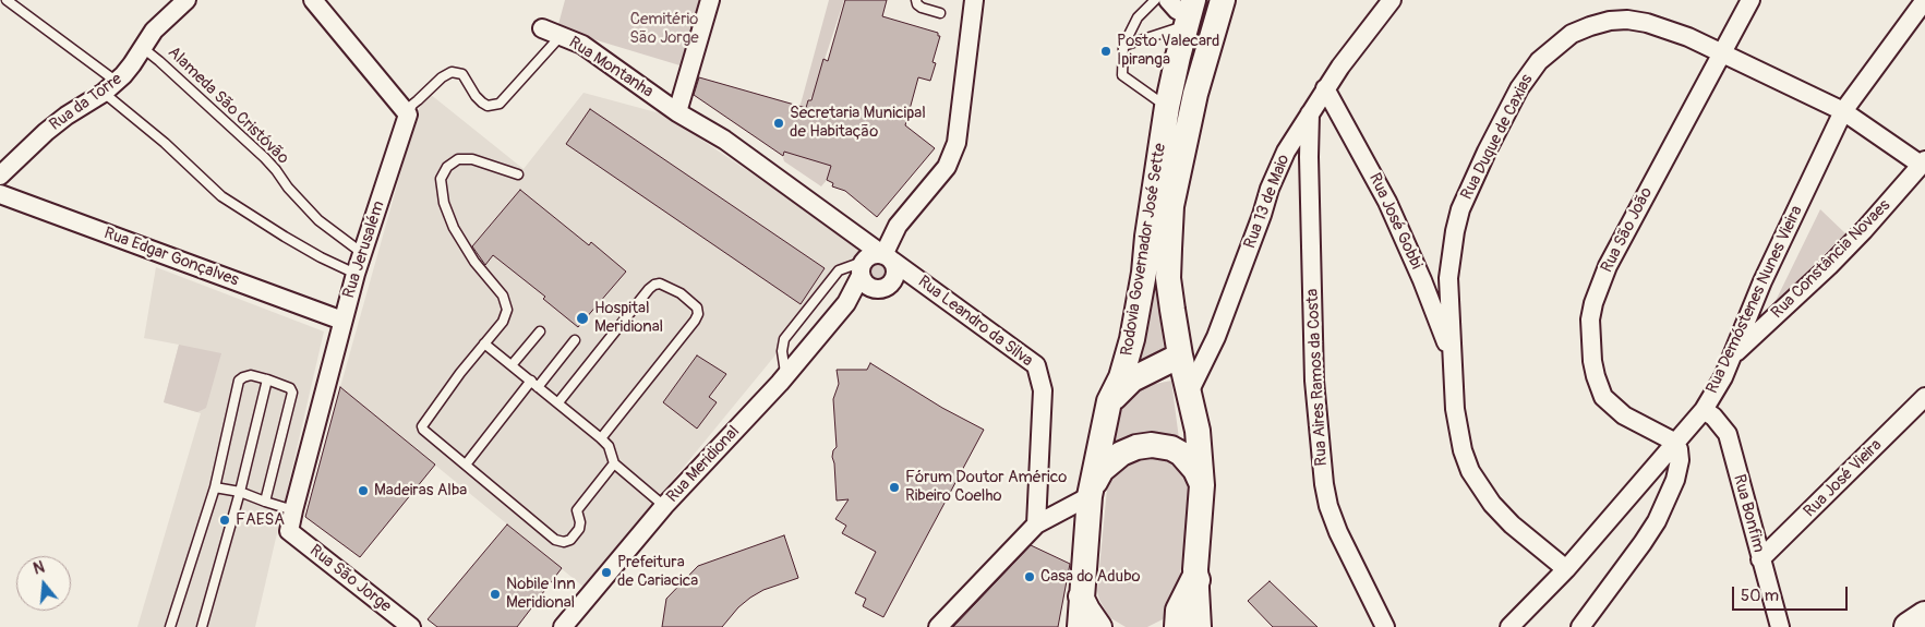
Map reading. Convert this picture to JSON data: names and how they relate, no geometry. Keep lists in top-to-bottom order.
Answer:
{
  "streets": {
    "main road": ["Rodovia Governador José Sette"],
    "street": [
      "Rua Montanha",
      "Rua da Torre",
      "Rua Duque de Caxias",
      "Rua 13 de Maio",
      "Rua José Gobbi",
      "Rua São João",
      "Rua Jerusalém",
      "Rua Edgar Gonçalves",
      "Rua Constância Novaes",
      "Rua Demóstenes Nunes Vieira",
      "Rua Leandro da Silva",
      "Rua Aires Ramos da Costa",
      "Rua Meridional",
      "Rua José Vieira",
      "Rua Bonfim",
      "Rua São Jorge"
    ],
    "lane": ["Alameda São Cristóvão"]
  },
  "crossings": [
    ["Rua Montanha", "Rua Leandro da Silva"],
    ["Rua da Torre", "Alameda São Cristóvão"],
    ["Alameda São Cristóvão", "Rua Jerusalém"],
    ["Rua Duque de Caxias", "Rua José Gobbi"],
    ["Rua Duque de Caxias", "Rua São João"],
    ["Rua Duque de Caxias", "Rua Constância Novaes"],
    ["Rua Duque de Caxias", "Rua Demóstenes Nunes Vieira"],
    ["Rua 13 de Maio", "Rua José Gobbi"],
    ["Rua 13 de Maio", "Rodovia Governador José Sette"],
    ["Rua 13 de Maio", "Rua Aires Ramos da Costa"],
    ["Rua São João", "Rua Demóstenes Nunes Vieira"],
    ["Rua Jerusalém", "Rua Edgar Gonçalves"],
    ["Rua Jerusalém", "Rua São Jorge"],
    ["Rua Constância Novaes", "Rua Demóstenes Nunes Vieira"],
    ["Rua Demóstenes Nunes Vieira", "Rua Bonfim"],
    ["Rua Leandro da Silva", "Rua Meridional"],
    ["Rua José Vieira", "Rua Bonfim"]
  ],
  "parks": ["Cemitério São Jorge"],
  "places": [
    "Posto Valecard Ipiranga",
    "Secretaria Municipal de Habitação",
    "Hospital Meridional",
    "Fórum Doutor Américo Ribeiro Coelho",
    "Madeiras Alba",
    "FAESA",
    "Prefeitura de Cariacica",
    "Casa do Adubo",
    "Nobile Inn Meridional"
  ],
  "scale_bar": "50 m",
  "north": "top"
}
